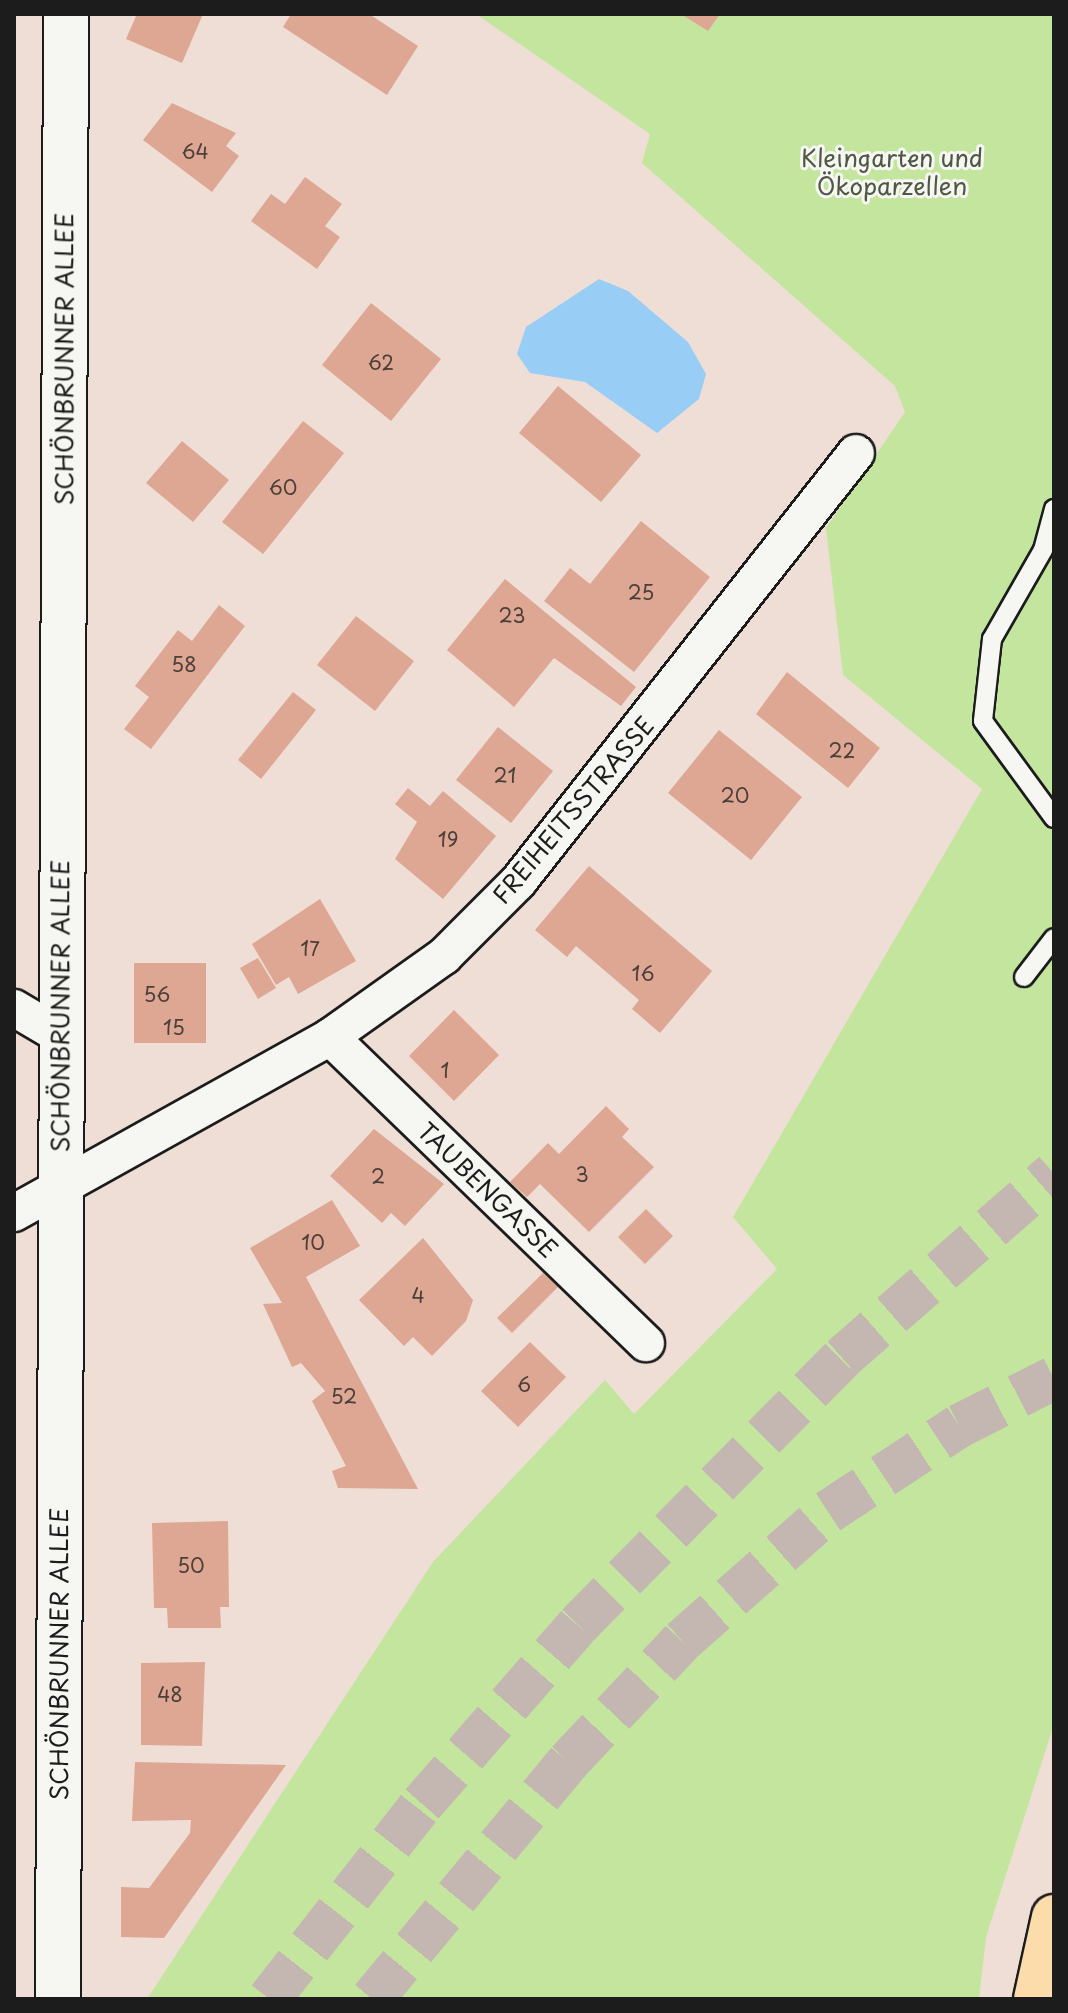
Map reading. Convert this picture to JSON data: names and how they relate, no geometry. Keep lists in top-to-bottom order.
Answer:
{
  "streets": {
    "main road": ["SCHÖNBRUNNER ALLEE"],
    "street": ["FREIHEITSSTRASSE", "TAUBENGASSE"]
  },
  "crossings": [
    ["SCHÖNBRUNNER ALLEE", "FREIHEITSSTRASSE"],
    ["FREIHEITSSTRASSE", "TAUBENGASSE"]
  ],
  "parks": ["Kleingarten und Ökoparzellen"],
  "house_numbers": [
    "64",
    "62",
    "60",
    "25",
    "23",
    "58",
    "22",
    "21",
    "20",
    "19",
    "17",
    "16",
    "56",
    "15",
    "1",
    "3",
    "2",
    "10",
    "4",
    "6",
    "52",
    "50",
    "48"
  ]
}
